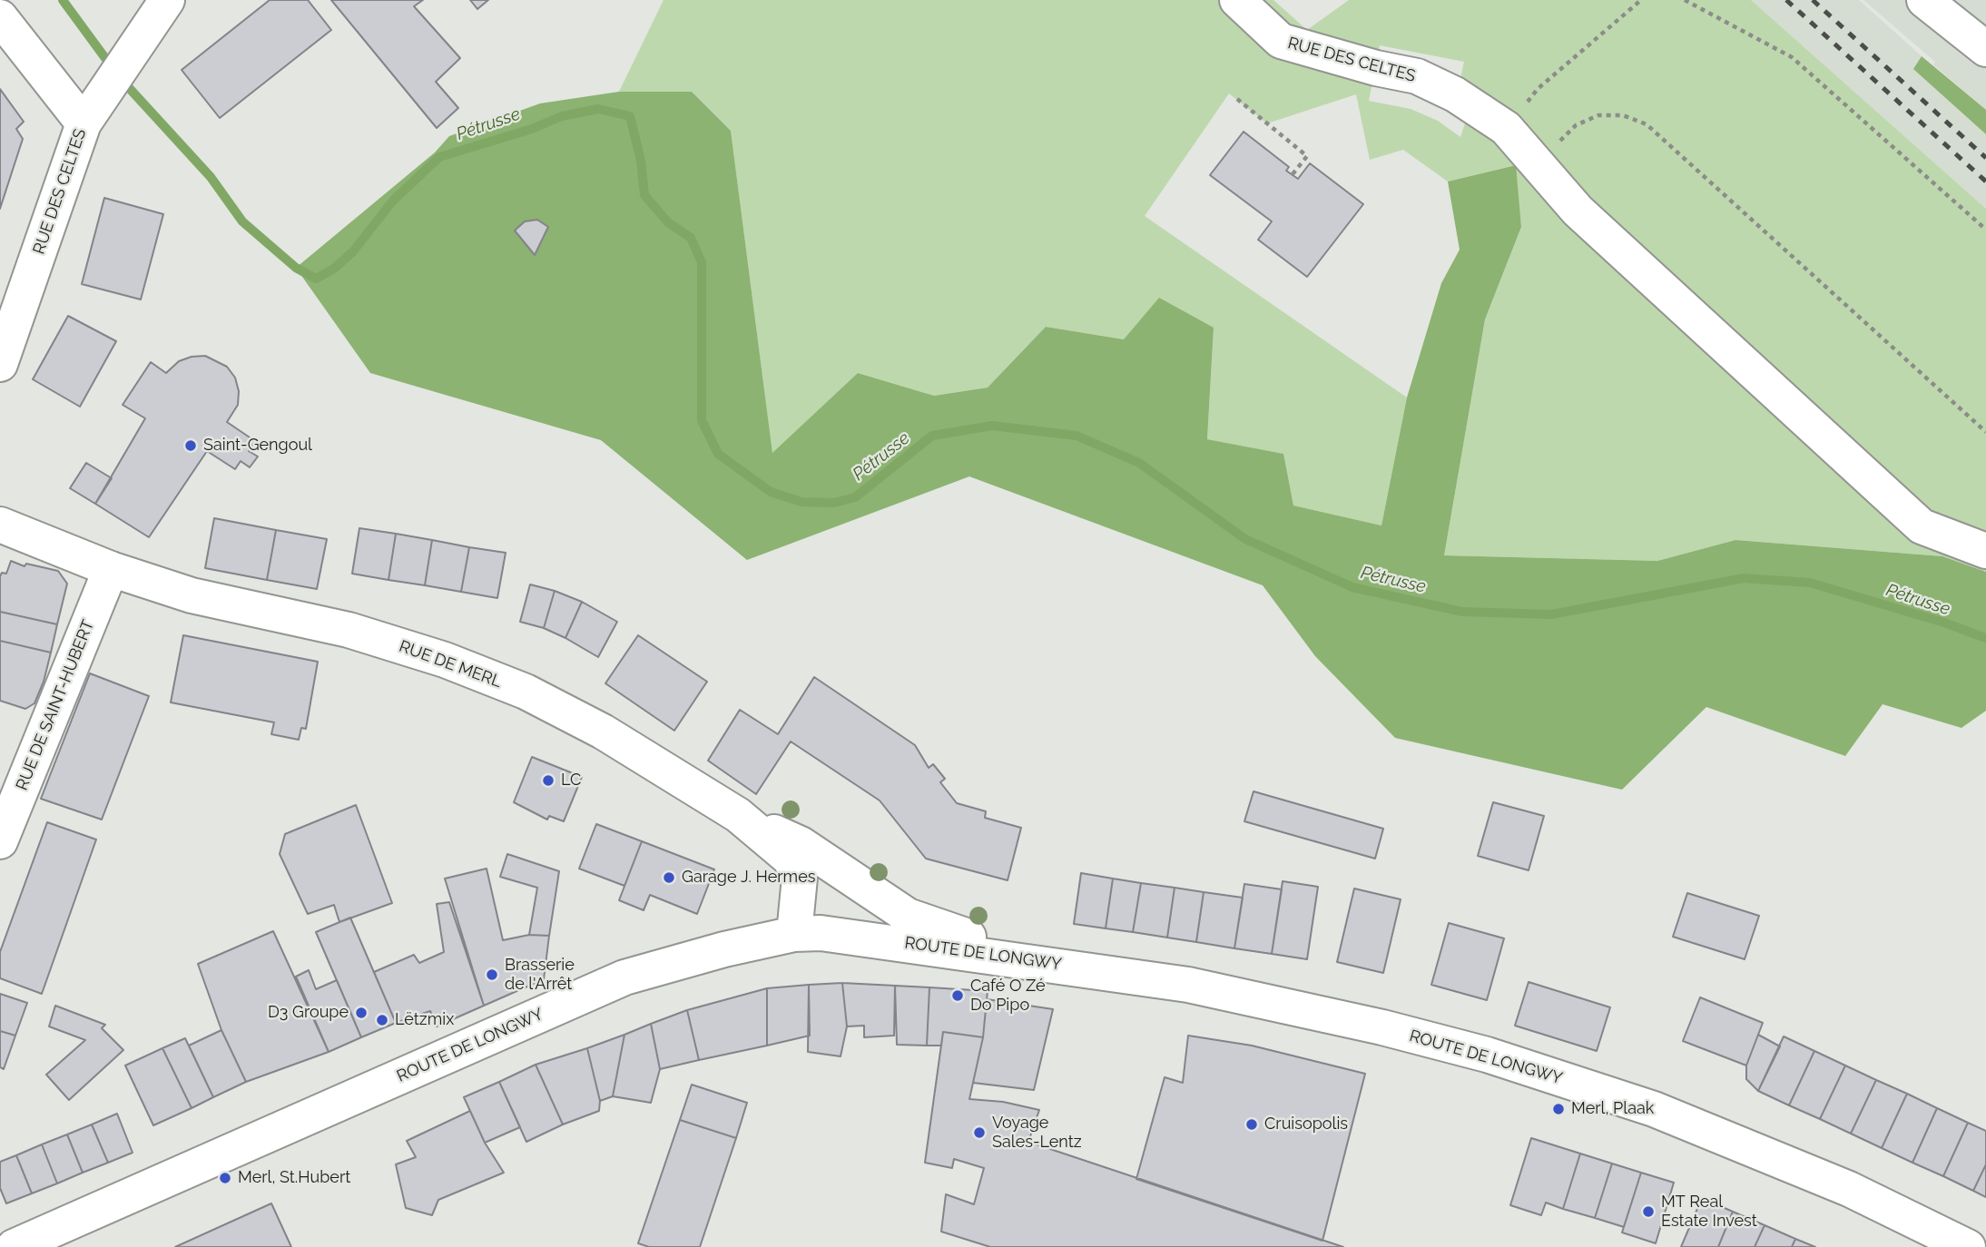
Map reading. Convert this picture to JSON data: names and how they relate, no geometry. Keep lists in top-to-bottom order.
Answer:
{
  "streets": {
    "main road": [
      "RUE DES CELTES",
      "RUE DE MERL",
      "RUE DE SAINT-HUBERT",
      "ROUTE DE LONGWY"
    ]
  },
  "crossings": [
    ["RUE DE MERL", "RUE DE SAINT-HUBERT"],
    ["RUE DE MERL", "ROUTE DE LONGWY"]
  ],
  "water": ["Pétrusse"],
  "places": [
    "Saint-Gengoul",
    "LC",
    "Garage J. Hermes",
    "Brasserie de l'Arrêt",
    "Café O Zé Do Pipo",
    "D3 Groupe",
    "Lëtzmix",
    "Merl, Plaak",
    "Cruisopolis",
    "Voyage Sales-Lentz",
    "Merl, St.Hubert",
    "MT Real Estate Invest"
  ]
}
